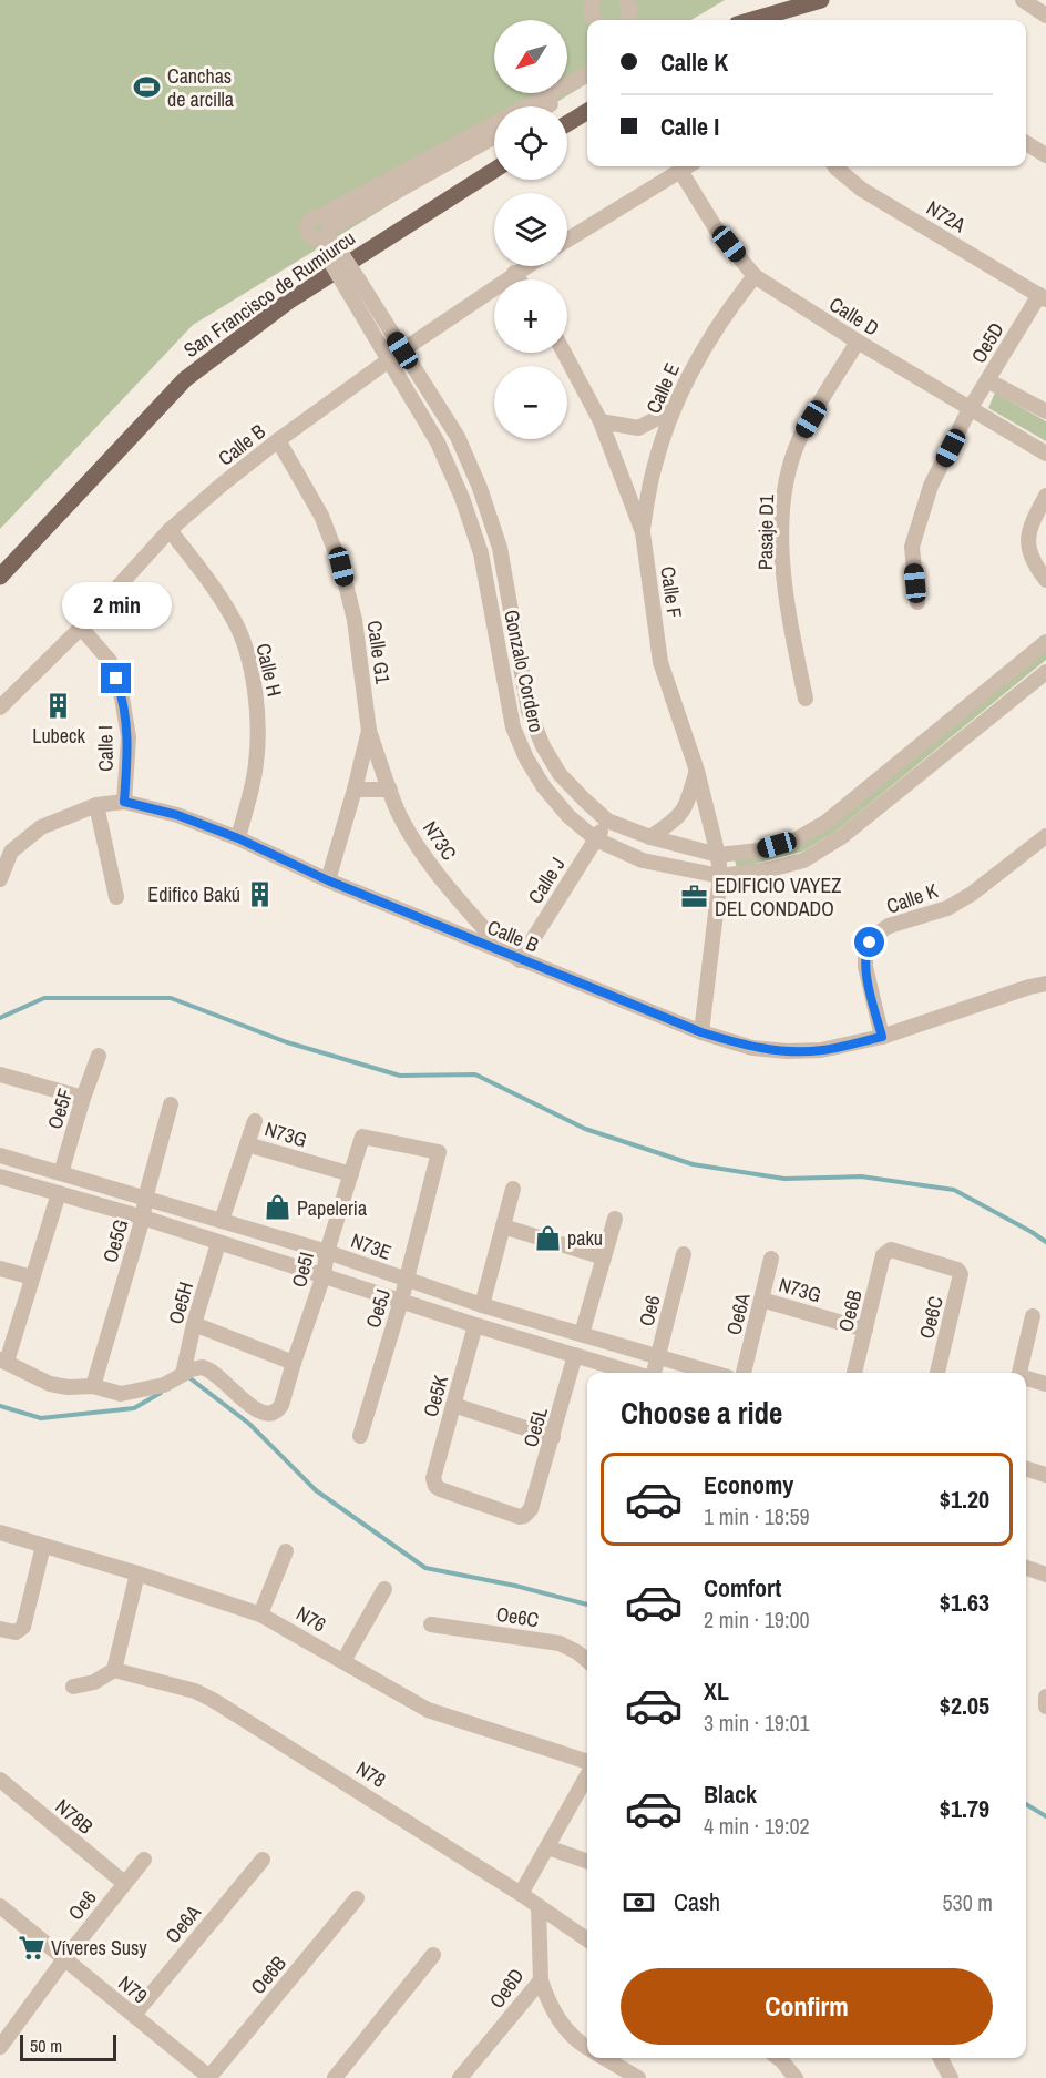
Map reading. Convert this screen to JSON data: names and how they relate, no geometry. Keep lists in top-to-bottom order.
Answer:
{
  "streets": {
    "main road": ["San Francisco de Rumiurcu"],
    "street": [
      "N72A",
      "Calle D",
      "Oe5D",
      "Calle E",
      "Calle B",
      "Pasaje D1",
      "Calle F",
      "Calle G1",
      "Calle H",
      "Gonzalo Cordero",
      "Calle I",
      "N73C",
      "Calle J",
      "Calle K",
      "Oe5F",
      "N73G",
      "Oe5G",
      "N73E",
      "Oe5I",
      "Oe5H",
      "Oe5J",
      "Oe6",
      "Oe6B",
      "Oe6A",
      "Oe6C",
      "Oe5K",
      "Oe5L",
      "N76",
      "N78",
      "N78B",
      "Oe6D",
      "N79"
    ]
  },
  "crossings": [
    ["N72A", "Oe5D"],
    ["Calle D", "Oe5D"],
    ["Calle D", "Calle E"],
    ["Calle D", "Pasaje D1"],
    ["Calle E", "Calle F"],
    ["Calle B", "Calle F"],
    ["Calle B", "Calle G1"],
    ["Calle B", "Calle H"],
    ["Calle B", "Gonzalo Cordero"],
    ["Calle B", "Calle I"],
    ["Calle B", "N73C"],
    ["Calle B", "Calle J"],
    ["Calle B", "Calle K"],
    ["Calle F", "Gonzalo Cordero"],
    ["Calle G1", "N73C"],
    ["Gonzalo Cordero", "Calle J"],
    ["N73C", "Calle J"],
    ["Oe5F", "N73E"],
    ["N73G", "Oe5I"],
    ["N73G", "Oe6B"],
    ["N73G", "Oe6A"],
    ["Oe5G", "N73E"],
    ["N73E", "Oe5I"],
    ["N73E", "Oe5H"],
    ["N73E", "Oe5J"],
    ["N73E", "Oe6"],
    ["N73E", "Oe5K"],
    ["N73E", "Oe5L"],
    ["Oe5I", "Oe5H"],
    ["Oe5I", "Oe5J"],
    ["Oe6", "N78B"],
    ["Oe6", "N79"],
    ["Oe6B", "Oe6C"],
    ["Oe6B", "N79"],
    ["Oe6A", "N79"],
    ["Oe5K", "Oe5L"],
    ["N78", "Oe6D"]
  ],
  "places": {
    "sports": ["Canchas de arcilla"],
    "building": ["Lubeck", "Edifico Bakú"],
    "office": ["EDIFICIO VAYEZ DEL CONDADO"],
    "shop": ["Papeleria", "paku"],
    "supermarket": ["Víveres Susy"]
  },
  "scale_bar": "50 m",
  "north": "bottom left",
  "page": {
    "map_buttons": ["+", "−"],
    "banner": ["Calle K", "Calle I"],
    "bubble": "2 min",
    "heading": "Choose a ride",
    "list": [
      {
        "name": "Economy",
        "note": "1 min · 18:59",
        "value": "$1.20"
      },
      {
        "name": "Comfort",
        "note": "2 min · 19:00",
        "value": "$1.63"
      },
      {
        "name": "XL",
        "note": "3 min · 19:01",
        "value": "$2.05"
      },
      {
        "name": "Black",
        "note": "4 min · 19:02",
        "value": "$1.79"
      }
    ],
    "pay": ["Cash", "530 m"],
    "buttons": "Confirm",
    "scale": "50 m"
  }
}
